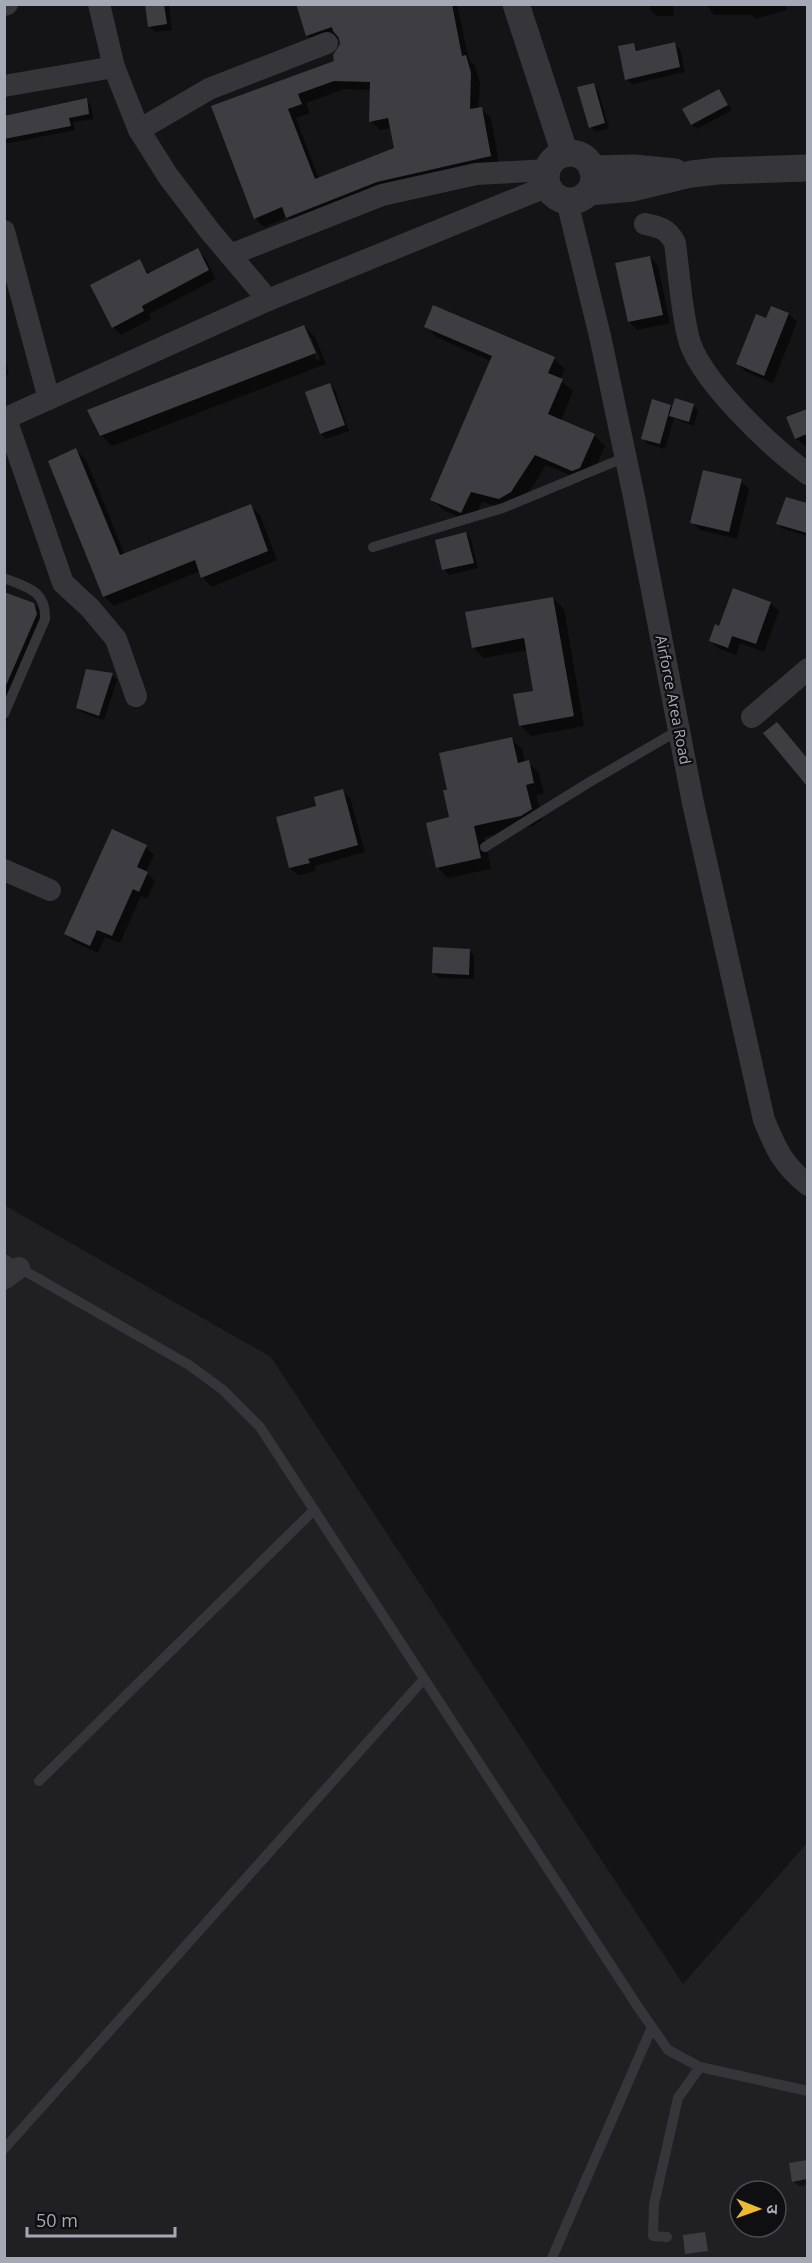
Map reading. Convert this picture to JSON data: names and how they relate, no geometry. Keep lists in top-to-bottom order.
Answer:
{
  "streets": {
    "street": ["Airforce Area Road"]
  },
  "scale_bar": "50 m",
  "north": "right"
}
